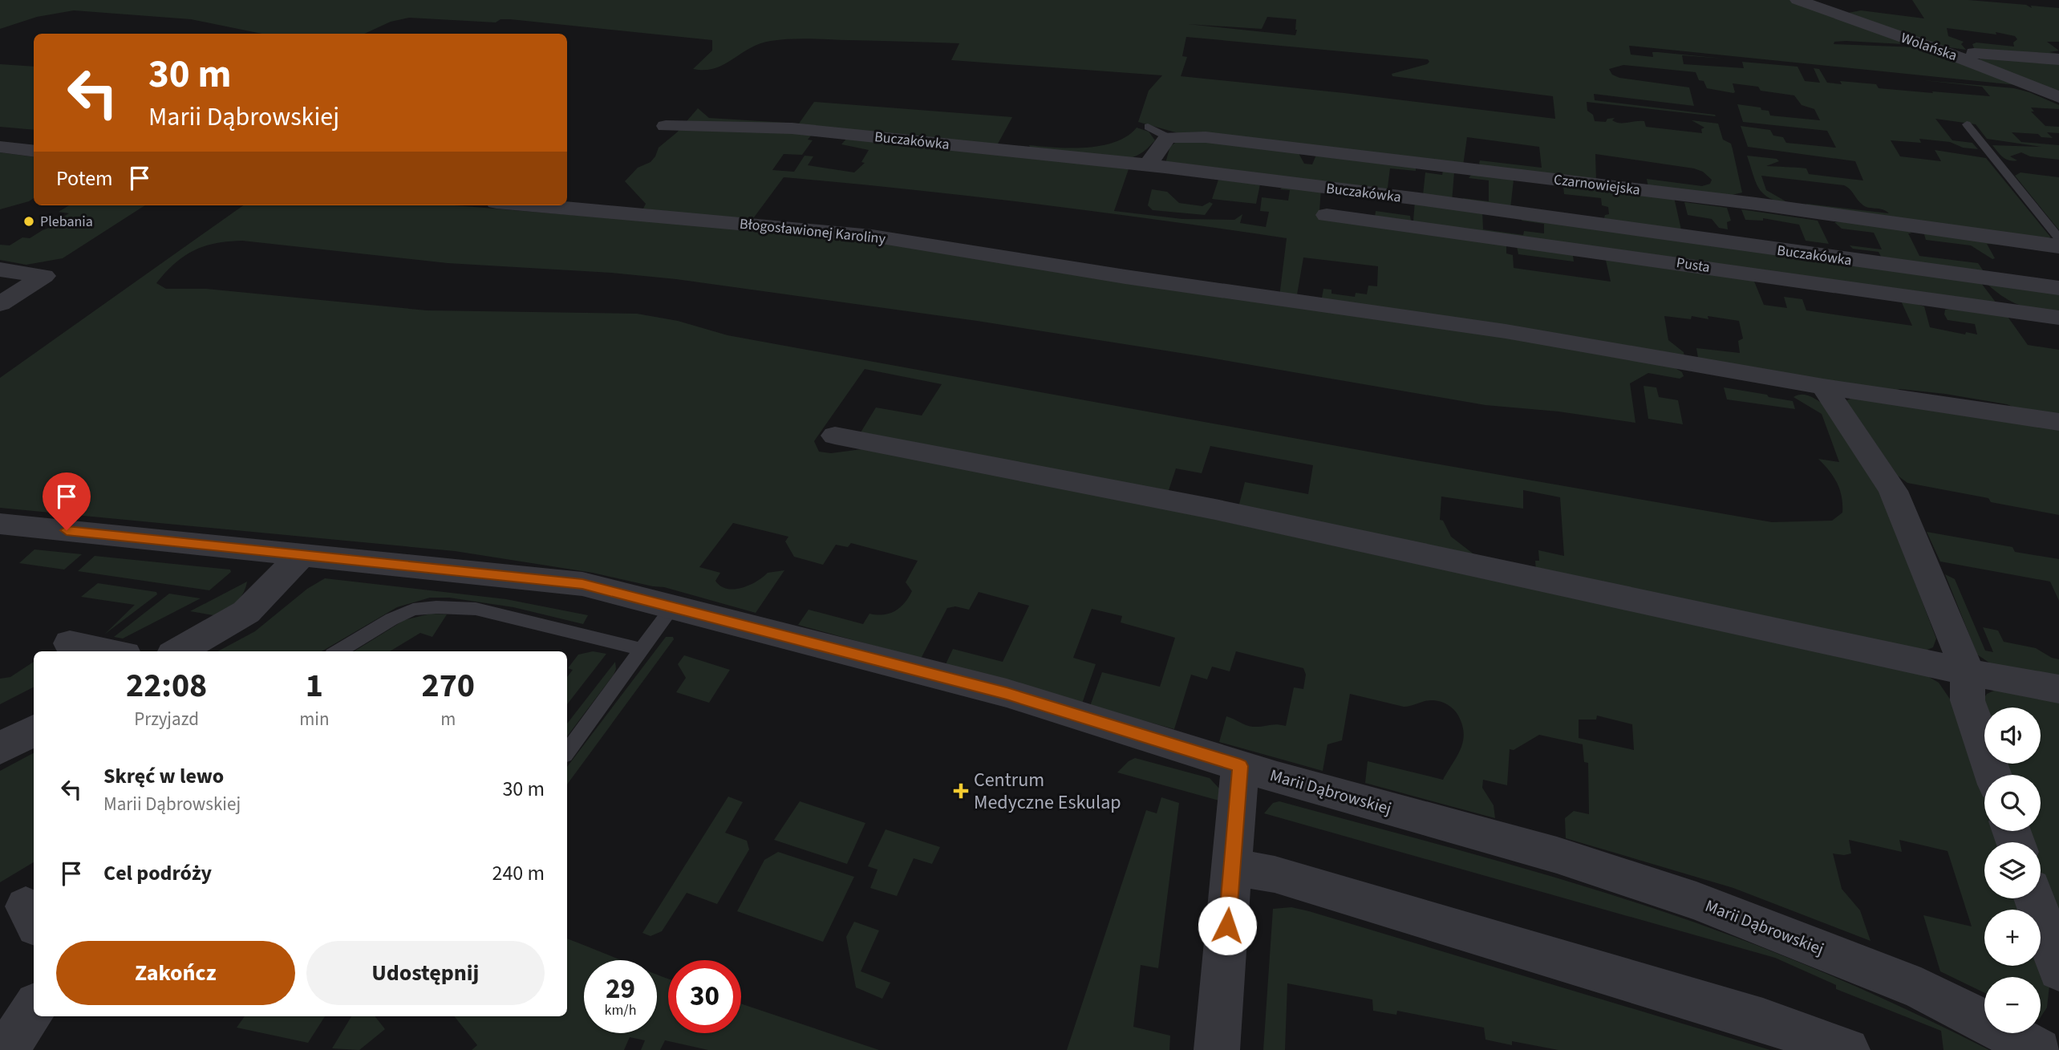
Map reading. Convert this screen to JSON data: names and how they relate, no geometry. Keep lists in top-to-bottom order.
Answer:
{
  "streets": {
    "street": [
      "Wolańska",
      "Buczakówka",
      "Czarnowiejska",
      "Błogosławionej Karoliny",
      "Pusta",
      "Marii Dąbrowskiej"
    ]
  },
  "places": {
    "other": ["Plebania"],
    "health": ["Centrum Medyczne Eskulap"]
  },
  "page": {
    "turn": ["30 m", "Marii Dąbrowskiej"],
    "then": "Potem",
    "eta": [
      "22:08",
      "Przyjazd",
      "1",
      "min",
      "270",
      "m"
    ],
    "map_buttons": ["+", "−"],
    "list": [
      {
        "name": "Skręć w lewo",
        "note": "Marii Dąbrowskiej",
        "value": "30 m"
      },
      {
        "name": "Cel podróży",
        "value": "240 m"
      }
    ],
    "buttons": ["Zakończ", "Udostępnij"],
    "speed": "29 km/h",
    "limit": "30"
  }
}
